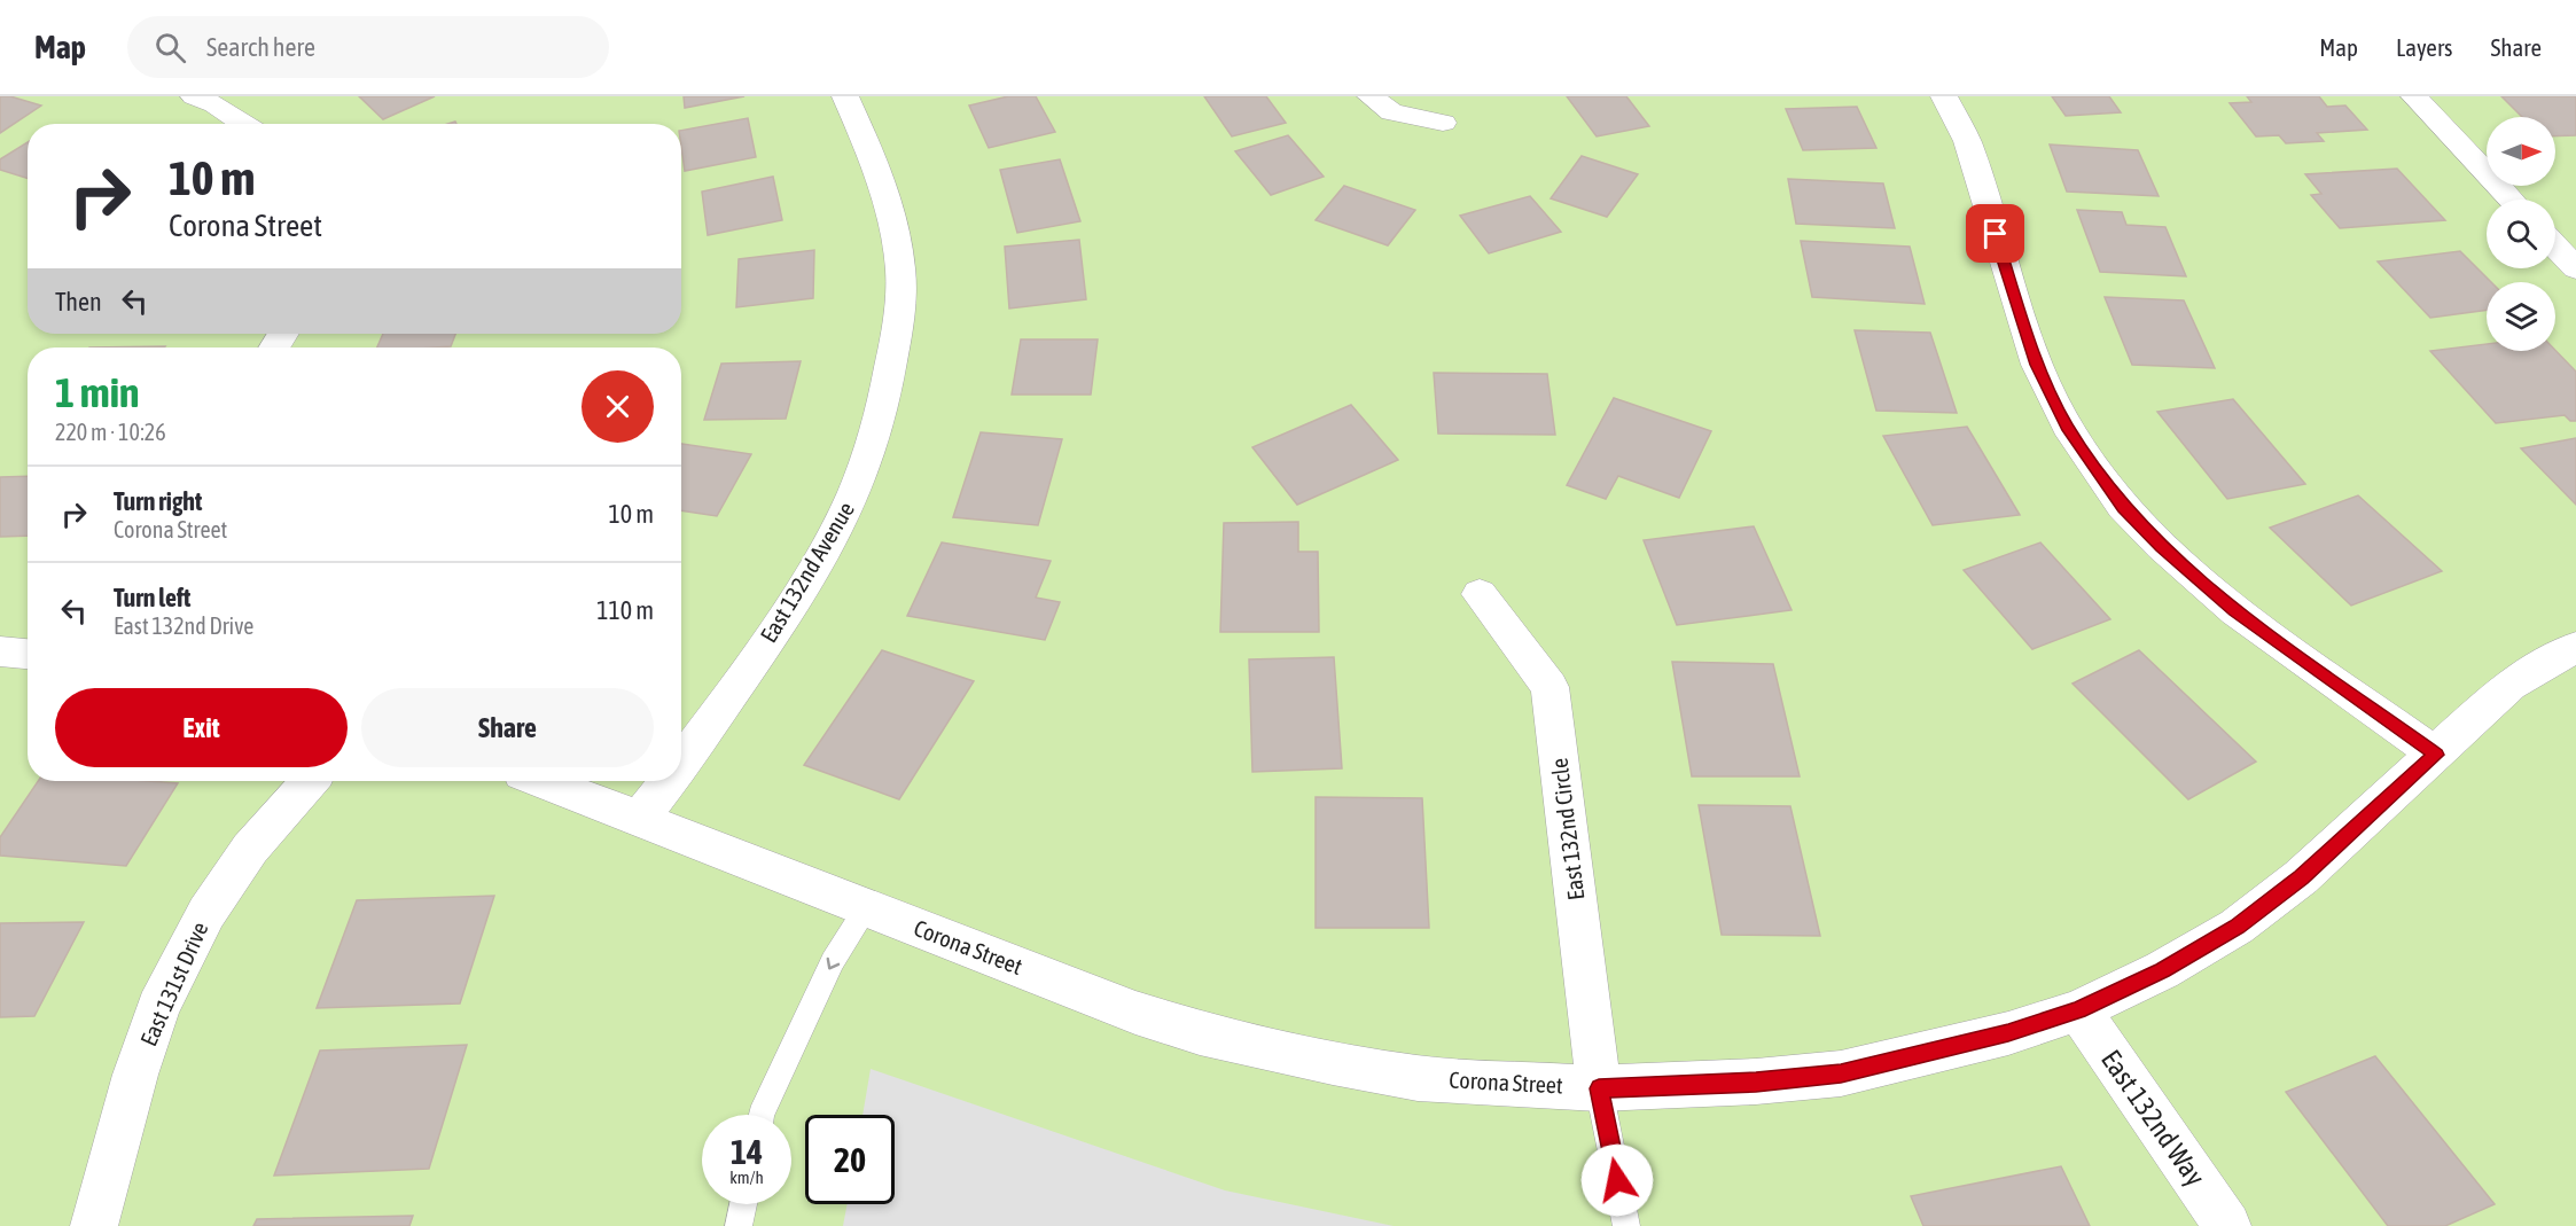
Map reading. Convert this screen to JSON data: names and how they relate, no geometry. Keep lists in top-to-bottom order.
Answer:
{
  "streets": {
    "street": [
      "East 132nd Avenue",
      "East 132nd Circle",
      "Corona Street",
      "East 131st Drive",
      "East 132nd Way"
    ]
  },
  "crossings": [
    ["East 132nd Avenue", "Corona Street"],
    ["East 132nd Circle", "Corona Street"],
    ["Corona Street", "East 132nd Way"]
  ],
  "north": "right",
  "page": {
    "header": "Map",
    "search": "Search here",
    "nav": ["Map", "Layers", "Share"],
    "turn": ["10 m", "Corona Street"],
    "then": "Then",
    "heading": ["1 min", "220 m · 10:26"],
    "list": [
      {
        "name": "Turn right",
        "note": "Corona Street",
        "value": "10 m"
      },
      {
        "name": "Turn left",
        "note": "East 132nd Drive",
        "value": "110 m"
      }
    ],
    "buttons": ["Exit", "Share"],
    "speed": "14 km/h",
    "limit": "20"
  }
}
